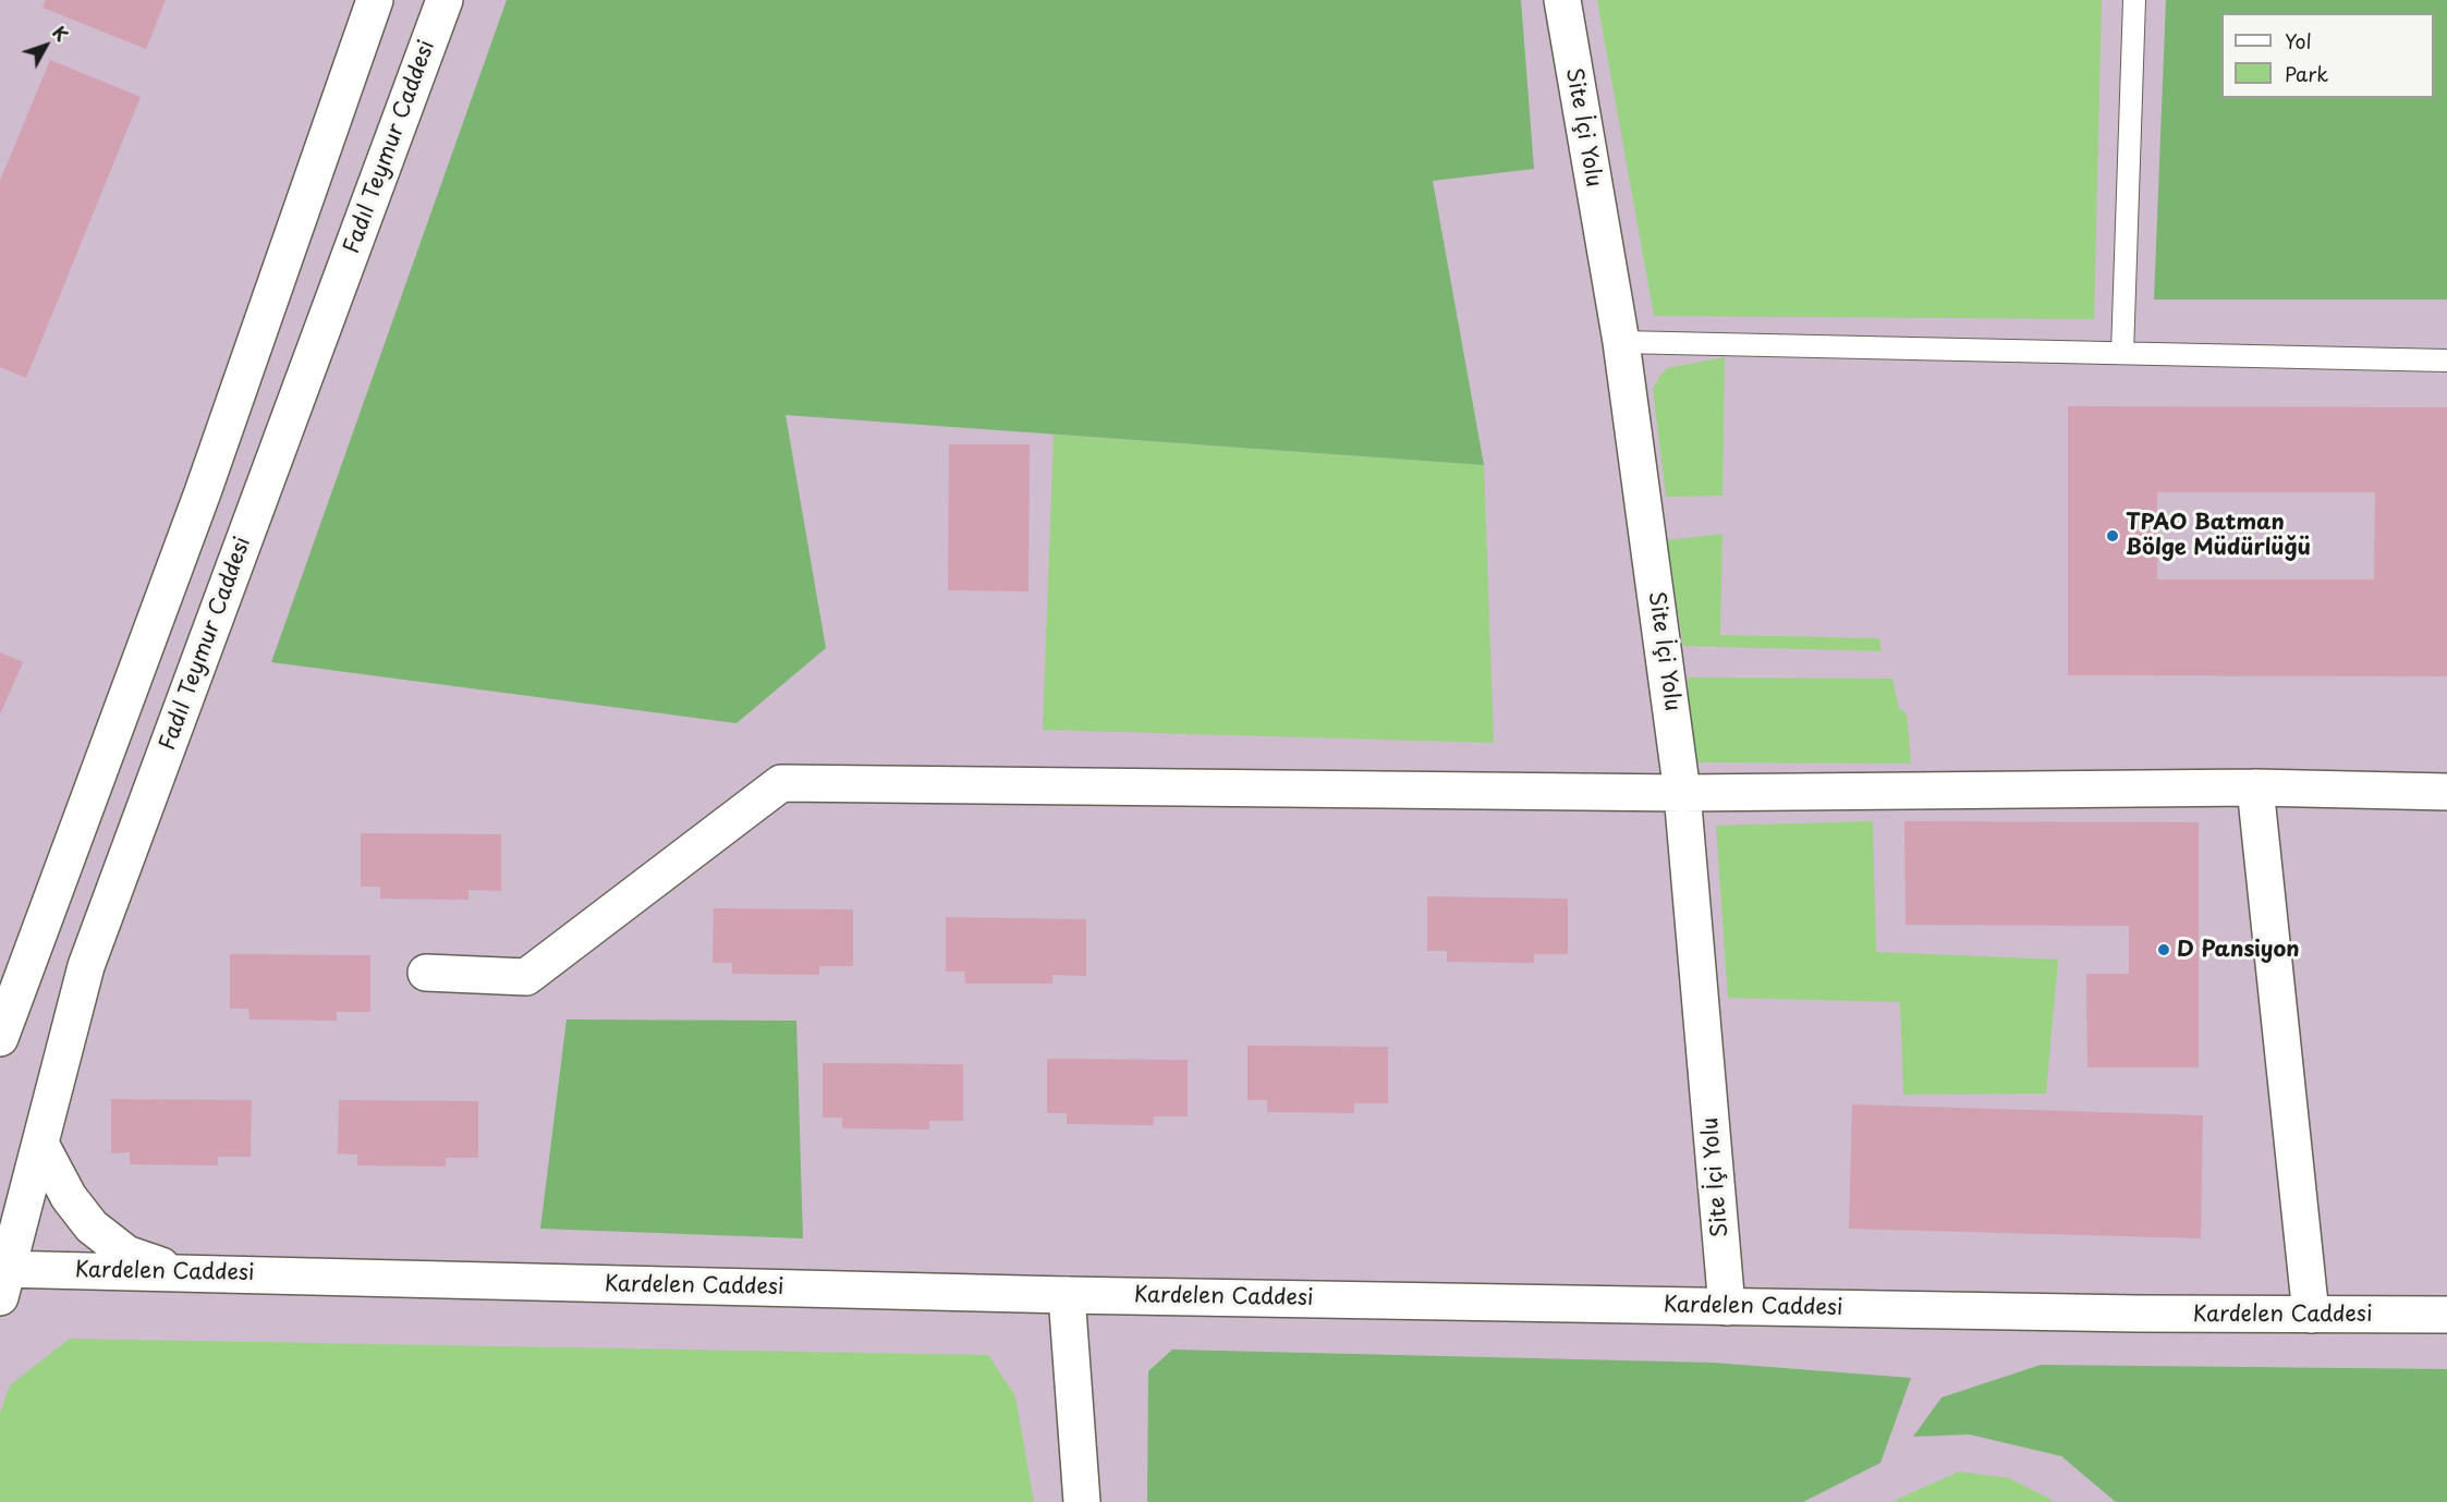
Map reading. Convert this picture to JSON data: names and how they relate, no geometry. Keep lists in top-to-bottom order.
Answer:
{
  "streets": {
    "street": ["Site İçi Yolu", "Fadıl Teymur Caddesi", "Kardelen Caddesi"]
  },
  "crossings": [
    ["Site İçi Yolu", "Kardelen Caddesi"],
    ["Fadıl Teymur Caddesi", "Kardelen Caddesi"]
  ],
  "places": ["TPAO Batman Bölge Müdürlüğü", "D Pansiyon"],
  "legend": ["Yol", "Park"],
  "north": "top right"
}
